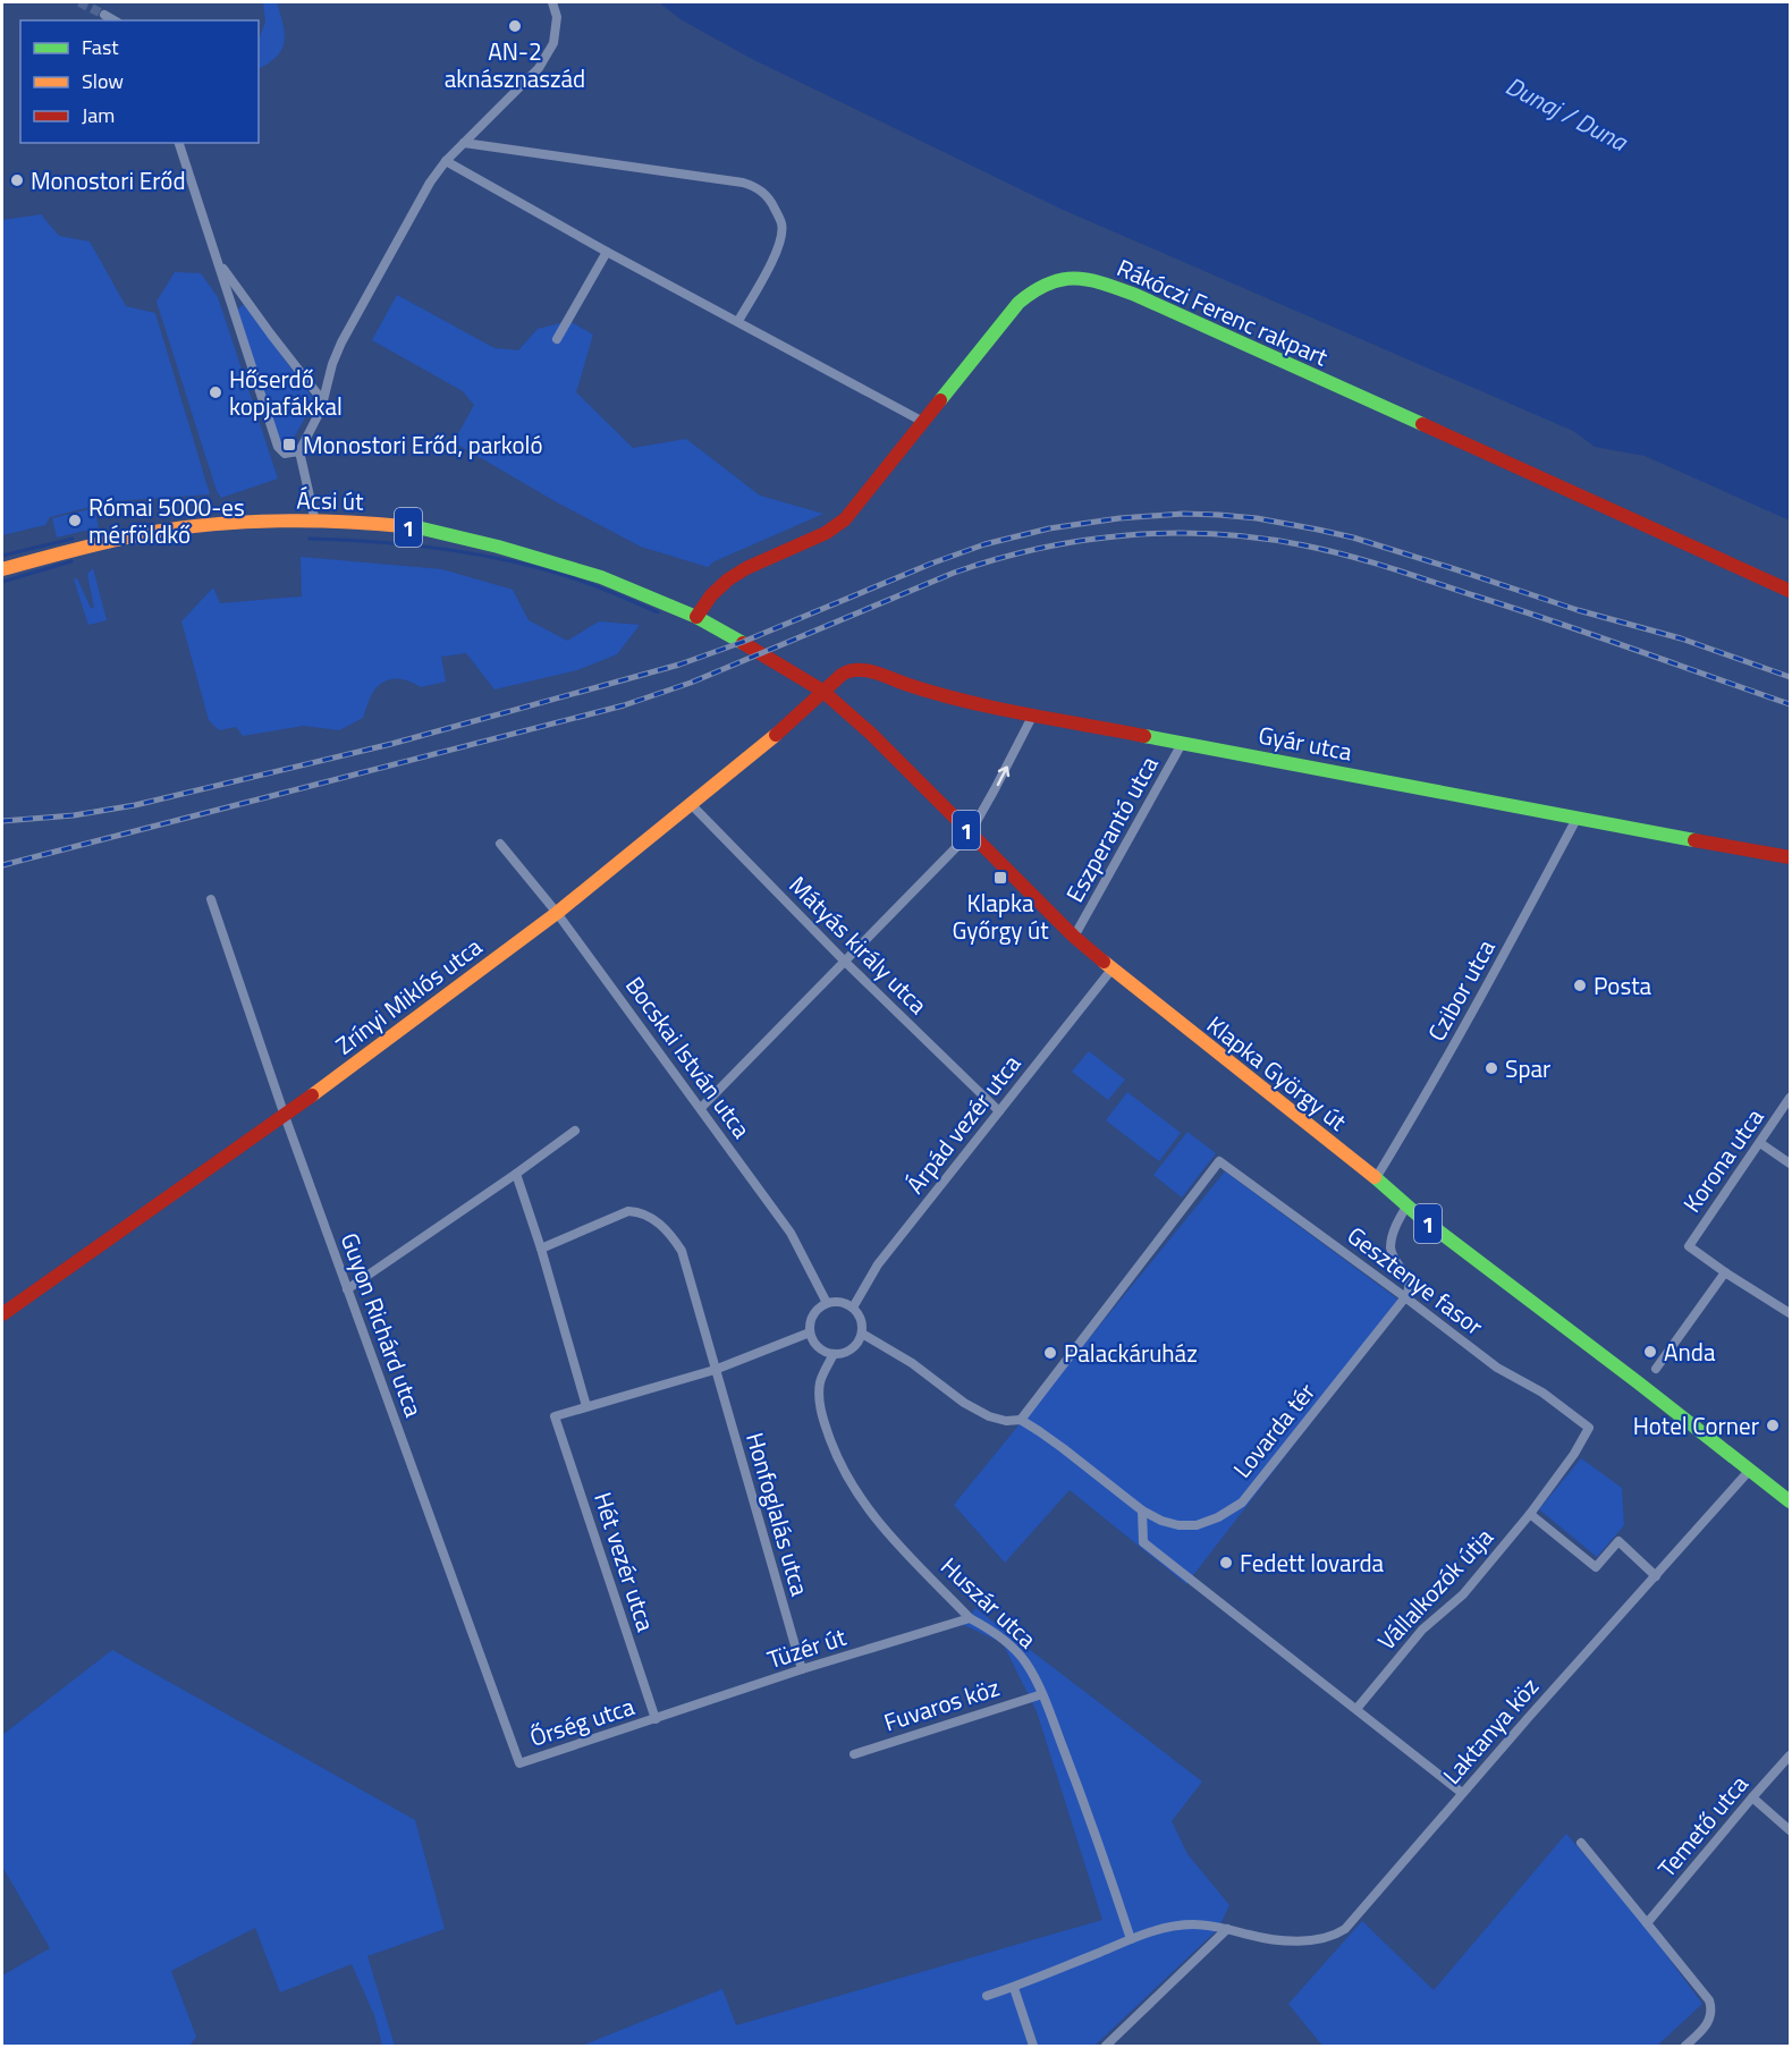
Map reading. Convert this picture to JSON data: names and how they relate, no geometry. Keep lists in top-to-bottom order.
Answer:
{
  "streets": {
    "street": [
      "Rákóczi Ferenc rakpart",
      "Ácsi út",
      "1",
      "Gyár utca",
      "Eszperantó utca",
      "Mátyás király utca",
      "Czibor utca",
      "Zrínyi Miklós utca",
      "Bocskai István utca",
      "Klapka György út",
      "Árpád vezér utca",
      "Korona utca",
      "Gesztenye fasor",
      "Guyon Richárd utca",
      "Lovarda tér",
      "Honfoglalás utca",
      "Hét vezér utca",
      "Vállalkozók útja",
      "Huszár utca",
      "Tüzér út",
      "Fuvaros köz",
      "Őrség utca",
      "Laktanya köz",
      "Temető utca"
    ]
  },
  "crossings": [
    ["Rákóczi Ferenc rakpart", "Ácsi út"],
    ["Ácsi út", "Klapka György út"],
    ["Gyár utca", "Eszperantó utca"],
    ["Gyár utca", "Czibor utca"],
    ["Gyár utca", "Zrínyi Miklós utca"],
    ["Gyár utca", "Klapka György út"],
    ["Eszperantó utca", "Klapka György út"],
    ["Mátyás király utca", "Zrínyi Miklós utca"],
    ["Mátyás király utca", "Árpád vezér utca"],
    ["Czibor utca", "Klapka György út"],
    ["Zrínyi Miklós utca", "Bocskai István utca"],
    ["Zrínyi Miklós utca", "Klapka György út"],
    ["Zrínyi Miklós utca", "Guyon Richárd utca"],
    ["Bocskai István utca", "Árpád vezér utca"],
    ["Bocskai István utca", "Huszár utca"],
    ["Klapka György út", "Árpád vezér utca"],
    ["Klapka György út", "Laktanya köz"],
    ["Árpád vezér utca", "Huszár utca"],
    ["Gesztenye fasor", "Lovarda tér"],
    ["Gesztenye fasor", "Vállalkozók útja"],
    ["Guyon Richárd utca", "Őrség utca"],
    ["Honfoglalás utca", "Tüzér út"],
    ["Hét vezér utca", "Tüzér út"],
    ["Hét vezér utca", "Őrség utca"],
    ["Huszár utca", "Tüzér út"],
    ["Huszár utca", "Fuvaros köz"],
    ["Huszár utca", "Laktanya köz"],
    ["Tüzér út", "Őrség utca"]
  ],
  "water": ["Dunaj / Duna"],
  "places": {
    "other": [
      "AN-2 aknásznaszád",
      "Monostori Erőd",
      "Hőserdő kopjafákkal",
      "Római 5000-es mérföldkő",
      "Posta",
      "Spar",
      "Anda",
      "Palackáruház",
      "Hotel Corner",
      "Fedett lovarda"
    ],
    "transit": ["Monostori Erőd, parkoló", "Klapka Győrgy út"]
  },
  "legend": ["Fast", "Slow", "Jam"]
}
